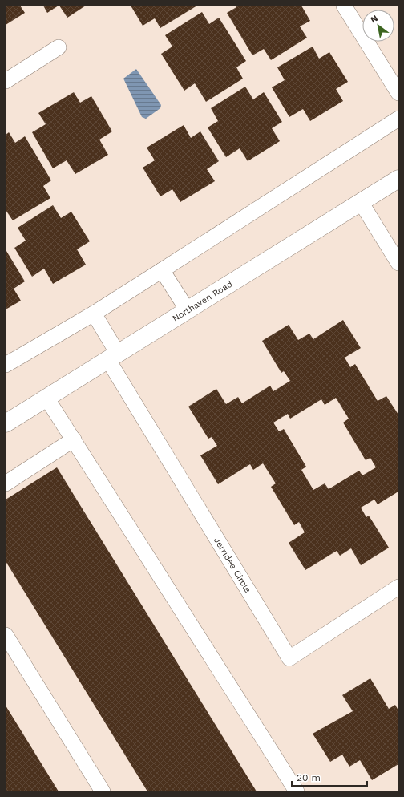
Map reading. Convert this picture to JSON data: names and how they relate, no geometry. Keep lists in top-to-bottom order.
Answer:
{
  "streets": {
    "street": ["Northaven Road"],
    "lane": ["Jerridee Circle"]
  },
  "crossings": [
    ["Northaven Road", "Jerridee Circle"]
  ],
  "scale_bar": "20 m",
  "north": "top left"
}
